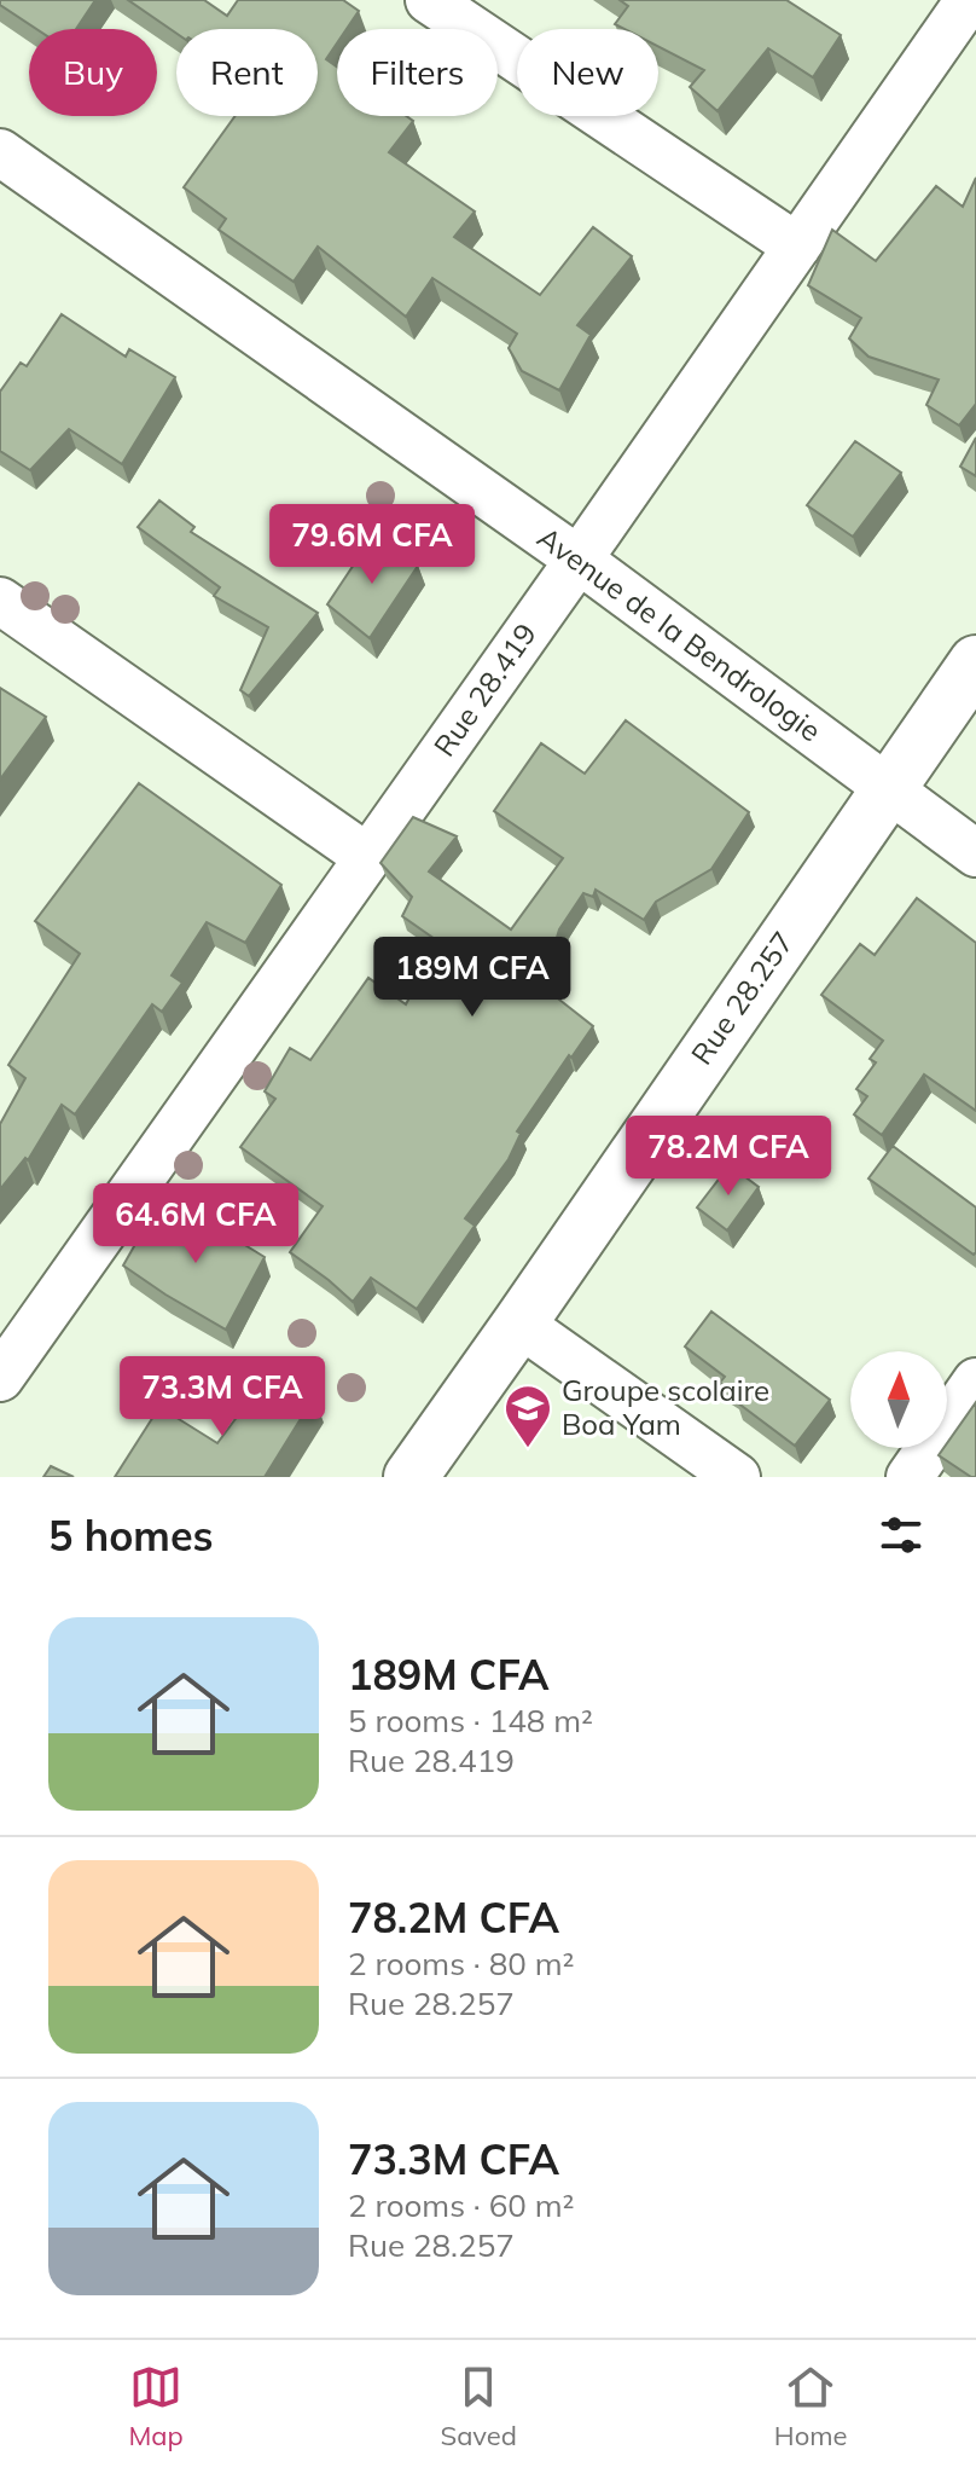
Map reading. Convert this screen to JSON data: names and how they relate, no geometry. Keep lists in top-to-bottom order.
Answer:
{
  "streets": {
    "street": ["Avenue de la Bendrologie", "Rue 28.419", "Rue 28.257"]
  },
  "crossings": [
    ["Avenue de la Bendrologie", "Rue 28.419"],
    ["Avenue de la Bendrologie", "Rue 28.257"]
  ],
  "places": {
    "school or university": ["Groupe scolaire Boa Yam"]
  },
  "north": "top",
  "page": {
    "chip": [
      "Buy",
      "Rent",
      "Filters",
      "New"
    ],
    "price": [
      "79.6M CFA",
      "189M CFA",
      "78.2M CFA",
      "64.6M CFA",
      "73.3M CFA"
    ],
    "heading": "5 homes",
    "list": [
      {
        "name": "189M CFA",
        "note": "5 rooms · 148 m² · Rue 28.419"
      },
      {
        "name": "78.2M CFA",
        "note": "2 rooms · 80 m² · Rue 28.257"
      },
      {
        "name": "73.3M CFA",
        "note": "2 rooms · 60 m² · Rue 28.257"
      }
    ],
    "tabs": ["Map", "Saved", "Home"]
  }
}
